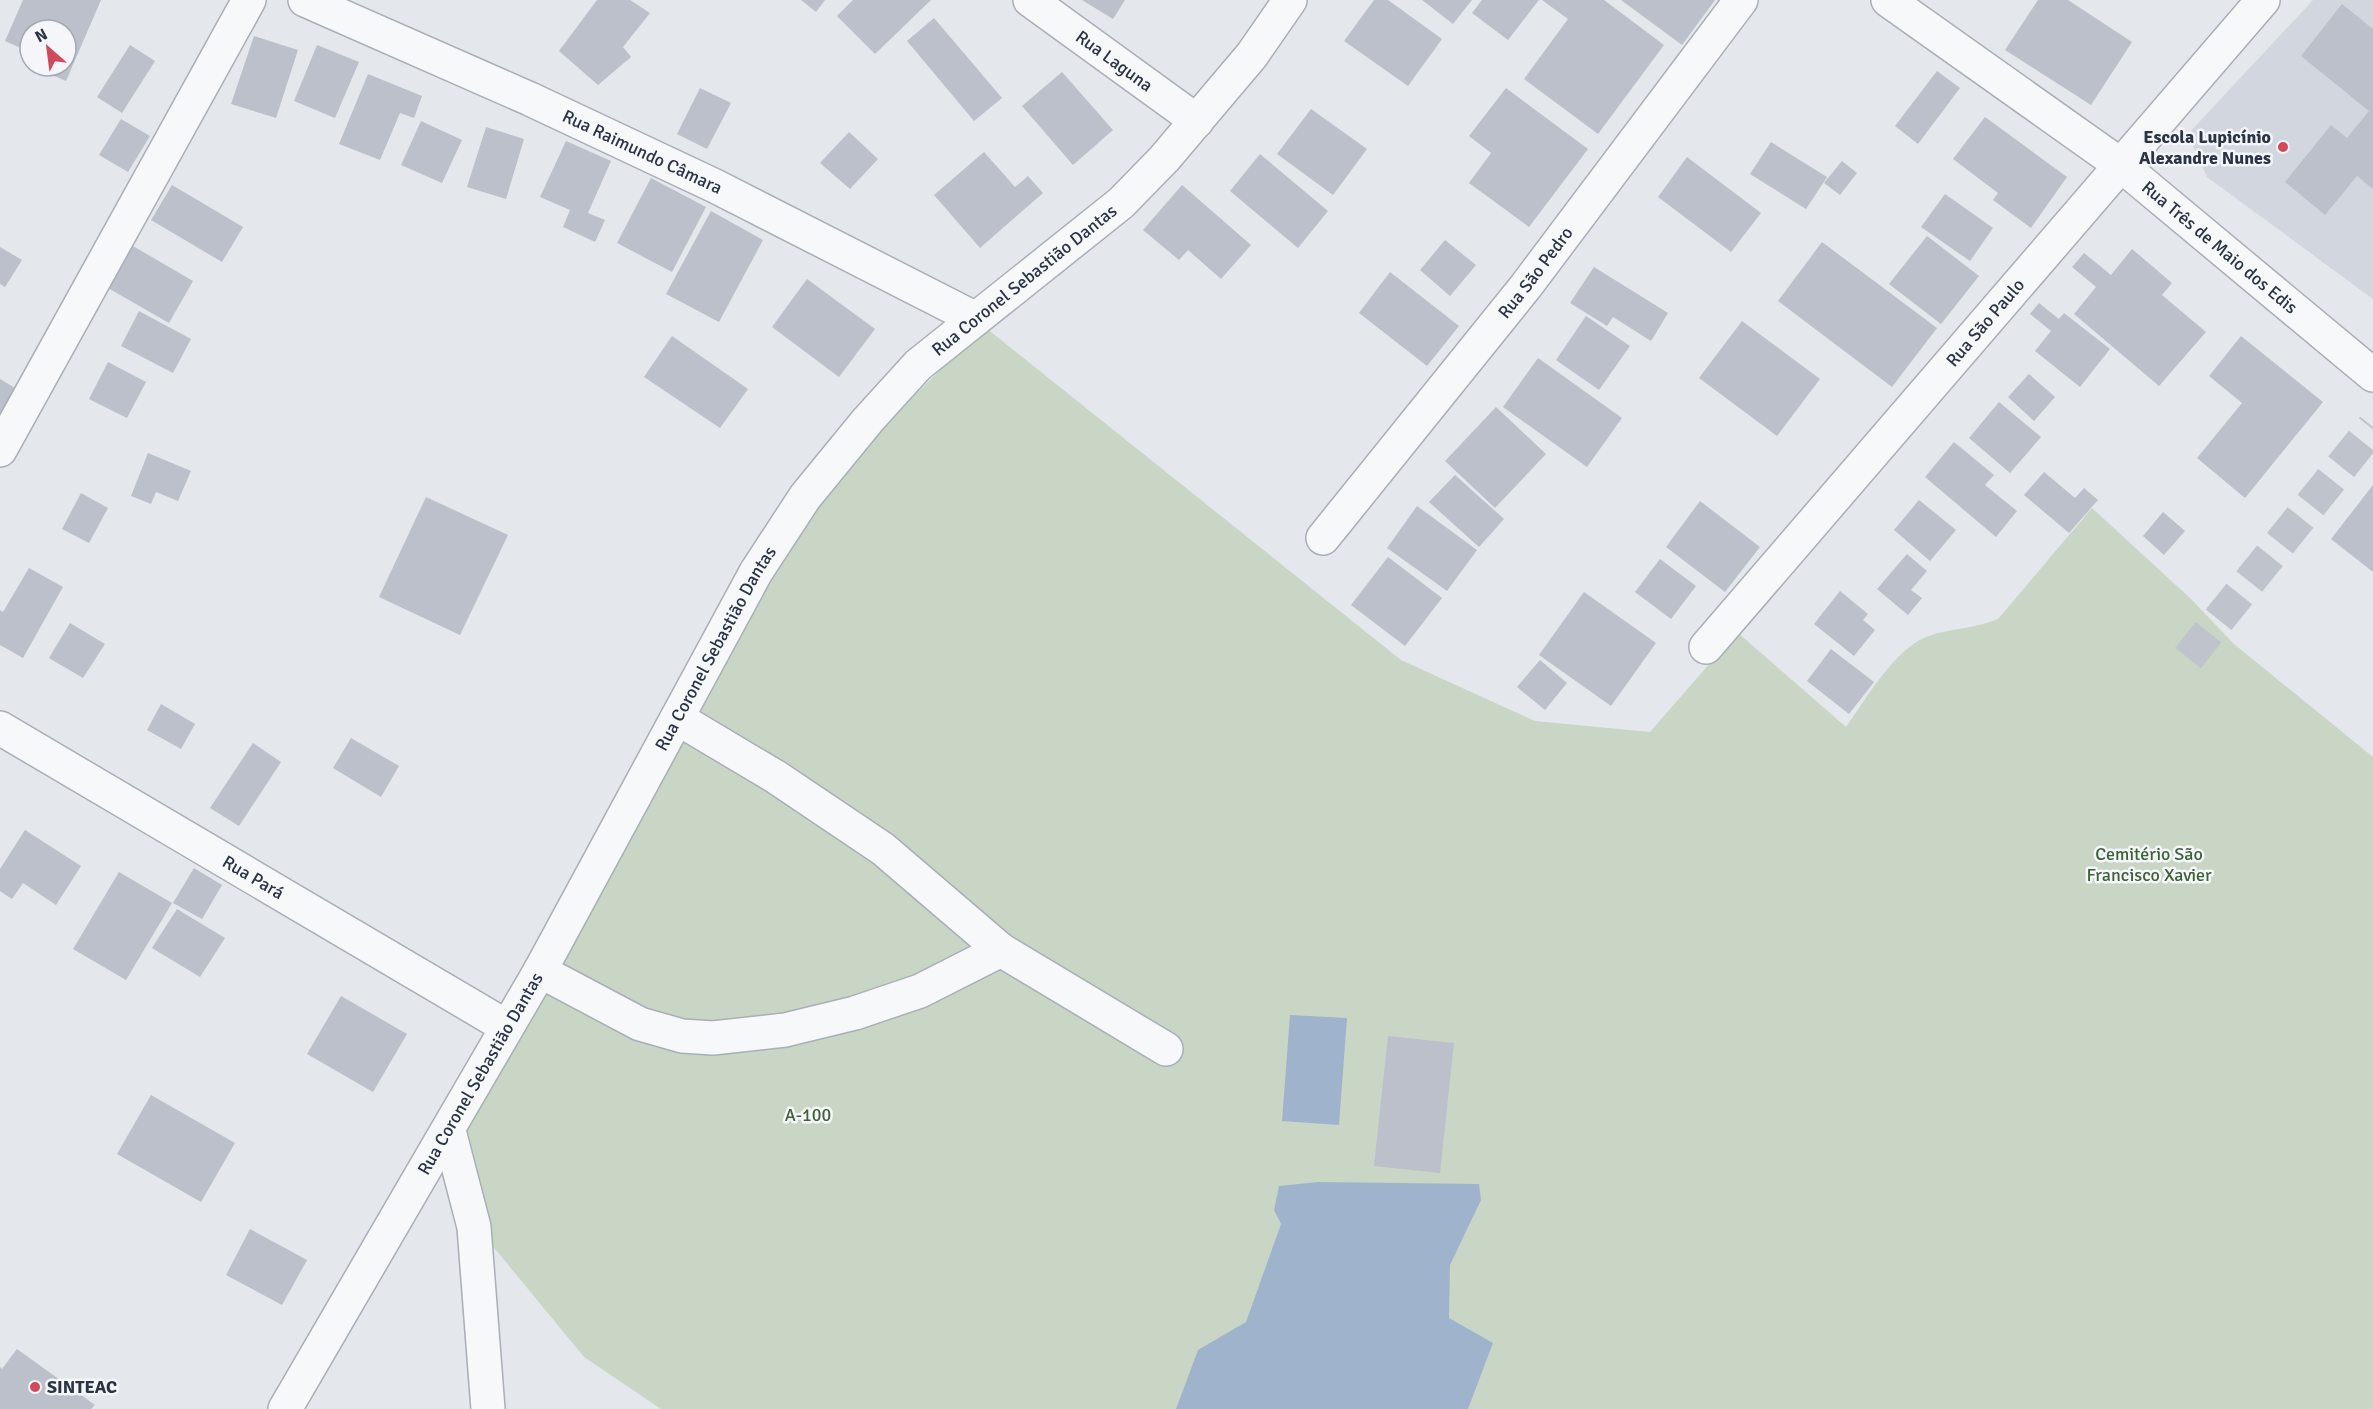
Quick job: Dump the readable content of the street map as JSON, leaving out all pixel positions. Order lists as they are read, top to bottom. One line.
{"streets":{"street":["Rua Laguna","Rua Raimundo Câmara","Rua Três de Maio dos Edis","Rua São Pedro","Rua Coronel Sebastião Dantas","Rua São Paulo","Rua Pará"]},"crossings":[["Rua Laguna","Rua Coronel Sebastião Dantas"],["Rua Raimundo Câmara","Rua Coronel Sebastião Dantas"],["Rua Três de Maio dos Edis","Rua São Paulo"],["Rua Coronel Sebastião Dantas","Rua Pará"]],"parks":["Cemitério São Francisco Xavier","A-100"],"places":["Escola Lupicínio Alexandre Nunes","SINTEAC"],"north":"top left"}
